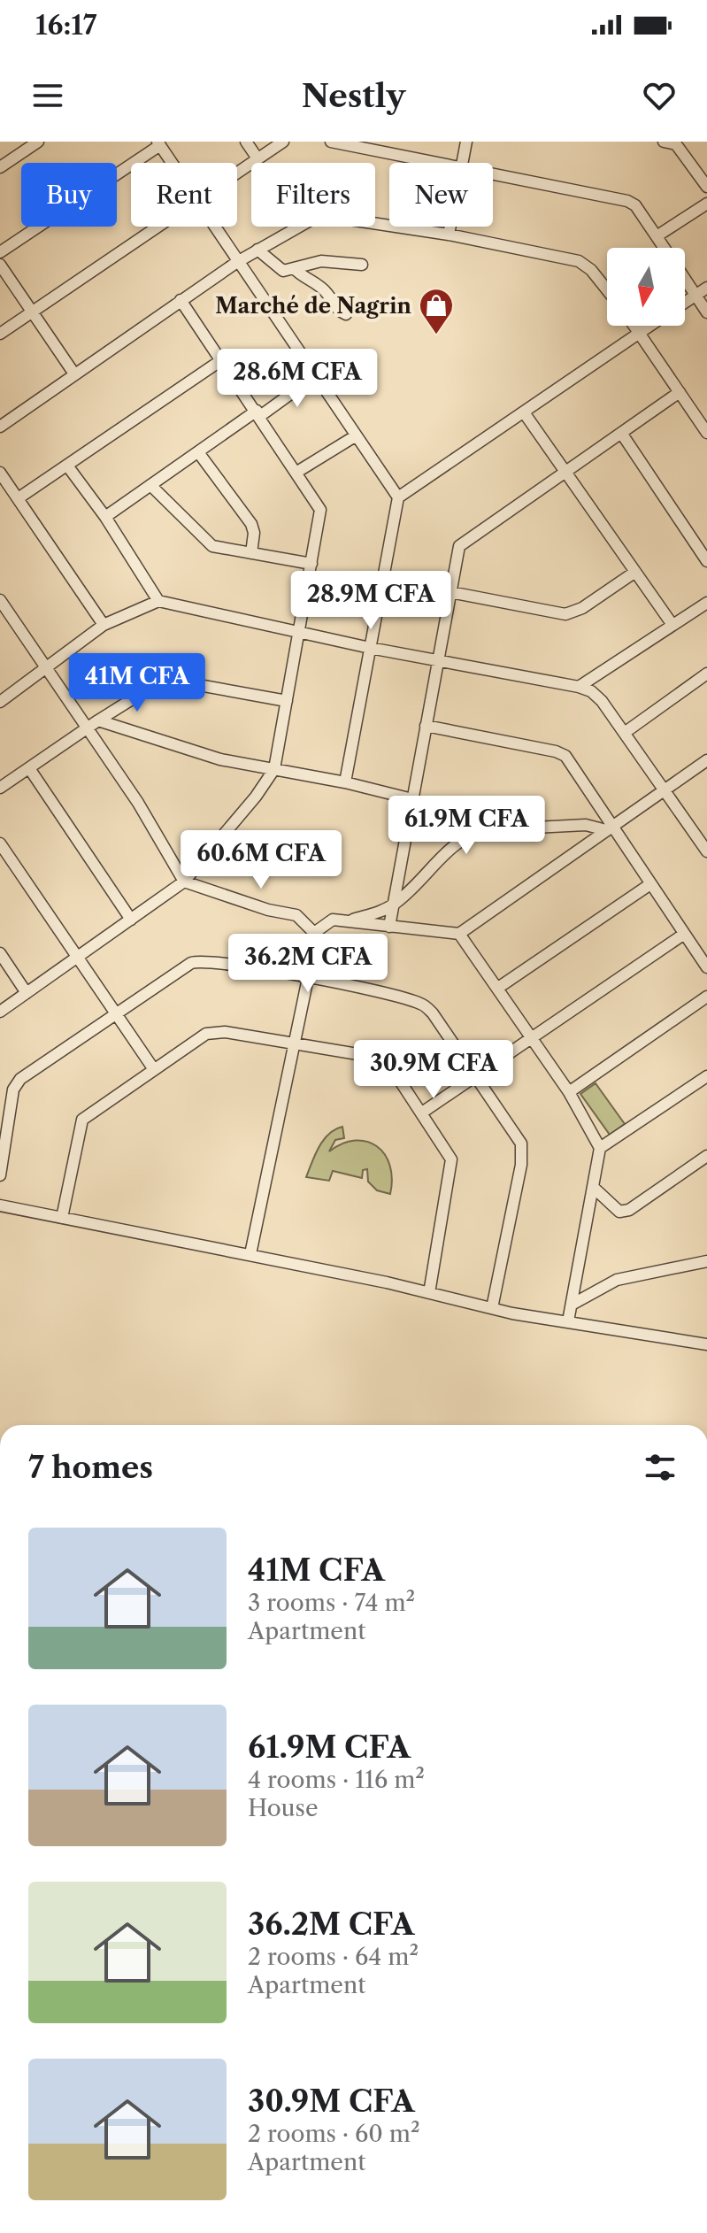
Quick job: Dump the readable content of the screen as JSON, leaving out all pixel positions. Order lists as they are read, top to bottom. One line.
{"places":{"shop":["Marché de Nagrin"]},"north":"bottom","page":{"status":"16:17","header":"Nestly","chip":["Buy","Rent","Filters","New"],"price":["28.6M CFA","28.9M CFA","41M CFA","61.9M CFA","60.6M CFA","36.2M CFA","30.9M CFA"],"heading":"7 homes","list":[{"name":"41M CFA","note":"3 rooms · 74 m² · Apartment"},{"name":"61.9M CFA","note":"4 rooms · 116 m² · House"},{"name":"36.2M CFA","note":"2 rooms · 64 m² · Apartment"},{"name":"30.9M CFA","note":"2 rooms · 60 m² · Apartment"}]}}
